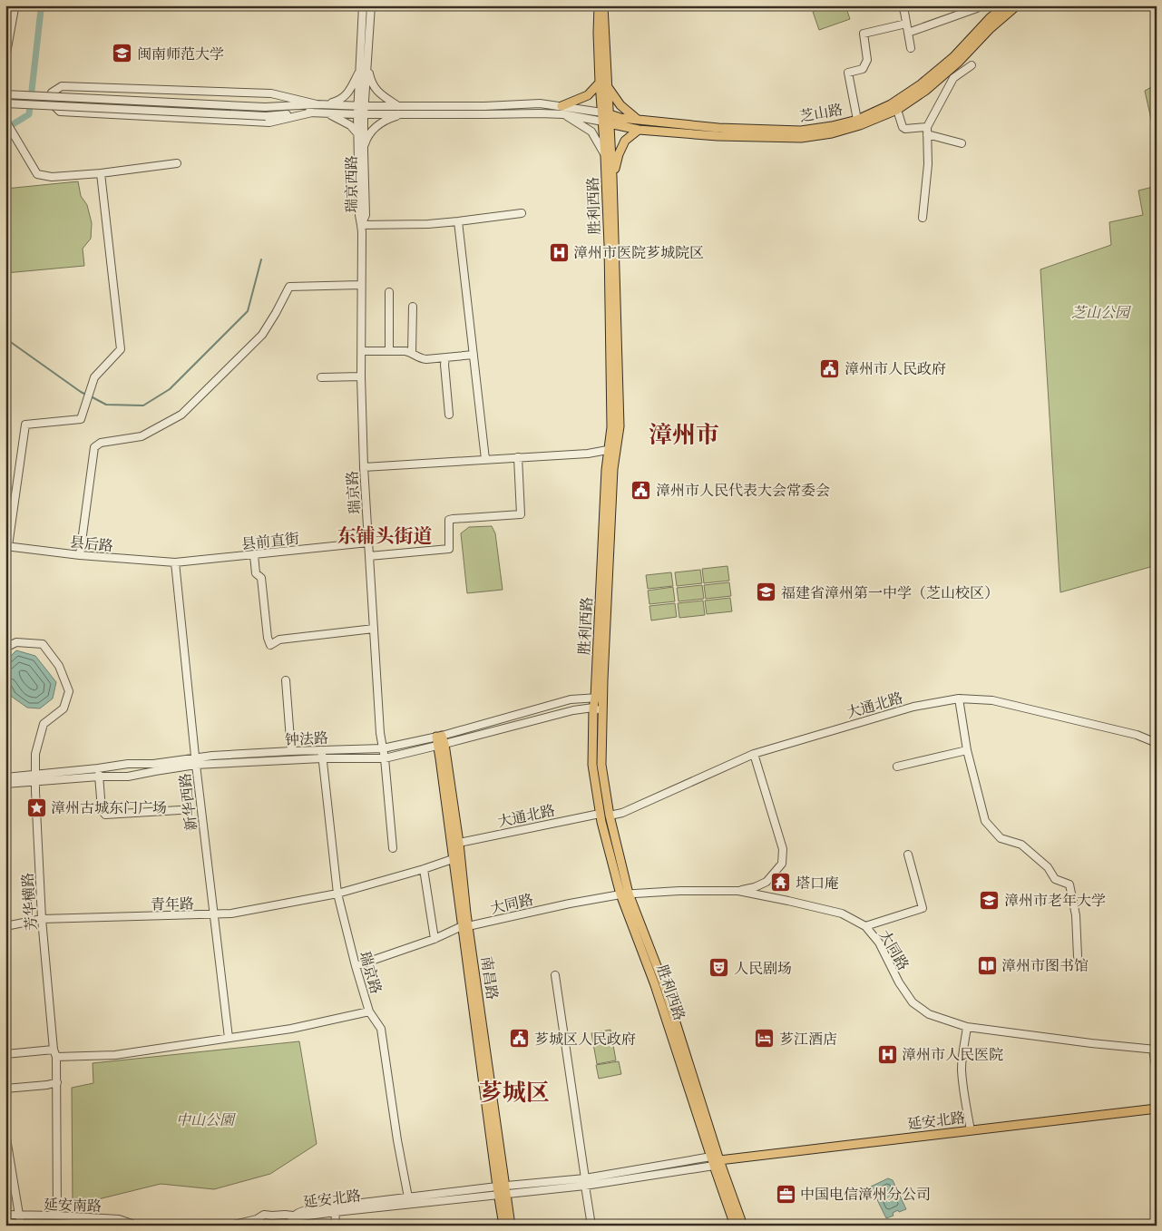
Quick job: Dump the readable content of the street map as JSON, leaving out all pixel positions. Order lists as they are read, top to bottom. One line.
{"streets":{"main road":["芝山路","胜利西路","南昌路","延安北路"],"street":["瑞京西路","瑞京路","县前直街","县后路","大通北路","钟法路","新华西路","芳华横路","青年路","大同路","延安南路"]},"crossings":[["芝山路","胜利西路"],["瑞京西路","瑞京路"],["胜利西路","大通北路"],["胜利西路","钟法路"],["胜利西路","大同路"],["胜利西路","延安北路"],["瑞京路","县前直街"],["瑞京路","钟法路"],["瑞京路","青年路"],["瑞京路","大同路"],["瑞京路","延安北路"],["县前直街","县后路"],["县前直街","新华西路"],["县后路","新华西路"],["大通北路","南昌路"],["钟法路","新华西路"],["钟法路","芳华横路"],["钟法路","南昌路"],["新华西路","青年路"],["芳华横路","青年路"],["芳华横路","延安南路"],["青年路","南昌路"],["大同路","南昌路"],["南昌路","延安北路"]],"districts":["漳州市","东铺头街道","芗城区"],"parks":["芝山公园","中山公園"],"places":{"school or university":["闽南师范大学","福建省漳州第一中学（芝山校区）","漳州市老年大学"],"hospital":["漳州市医院芗城院区","漳州市人民医院"],"public building":["漳州市人民政府","漳州市人民代表大会常委会","芗城区人民政府"],"place":["漳州古城东门广场"],"temple":["塔口庵"],"library":["漳州市图书馆"],"theatre":["人民剧场"],"hotel":["芗江酒店"],"office":["中国电信漳州分公司"]}}
